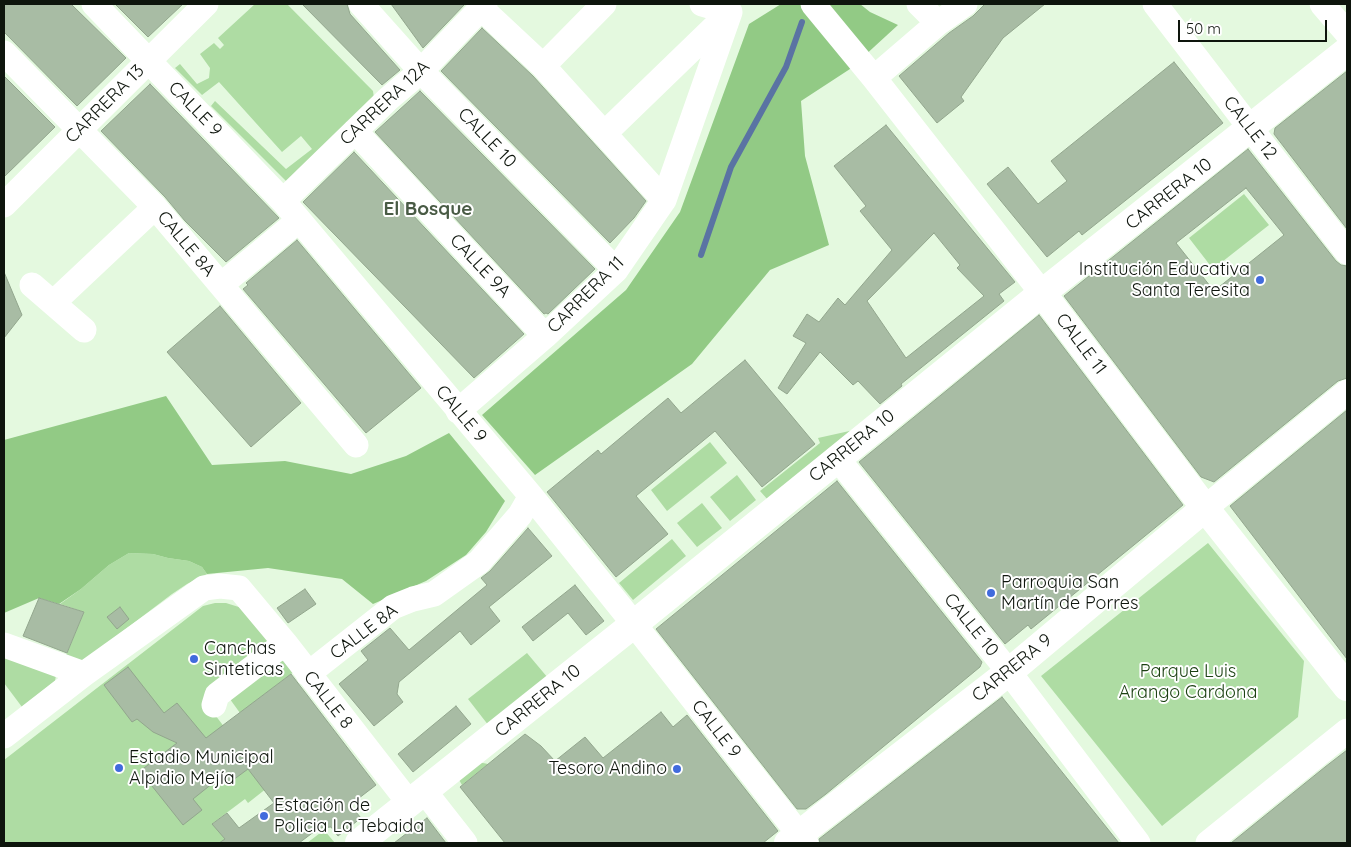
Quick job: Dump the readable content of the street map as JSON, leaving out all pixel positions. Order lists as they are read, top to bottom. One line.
{"streets":{"main road":["CARRERA 10","CALLE 11","CARRERA 9"],"street":["CARRERA 12A","CARRERA 13","CALLE 9","CALLE 12","CALLE 10","CALLE 8A","CALLE 9A","CARRERA 11","CALLE 8"]},"crossings":[["CARRERA 12A","CALLE 9"],["CARRERA 12A","CALLE 10"],["CARRERA 12A","CALLE 9A"],["CARRERA 13","CALLE 9"],["CARRERA 13","CALLE 8A"],["CALLE 9","CARRERA 10"],["CALLE 9","CALLE 8A"],["CALLE 9","CARRERA 11"],["CALLE 9","CARRERA 9"],["CALLE 12","CARRERA 10"],["CALLE 10","CARRERA 10"],["CALLE 10","CARRERA 11"],["CALLE 10","CARRERA 9"],["CARRERA 10","CALLE 11"],["CARRERA 10","CALLE 8"],["CALLE 8A","CALLE 8"],["CALLE 9A","CARRERA 11"],["CALLE 11","CARRERA 9"]],"districts":["El Bosque"],"parks":["Parque Luis Arango Cardona"],"places":["Institución Educativa Santa Teresita","Parroquia San Martín de Porres","Canchas Sinteticas","Estadio Municipal Alpidio Mejía","Tesoro Andino","Estación de Policia La Tebaida"],"scale_bar":"50 m"}
